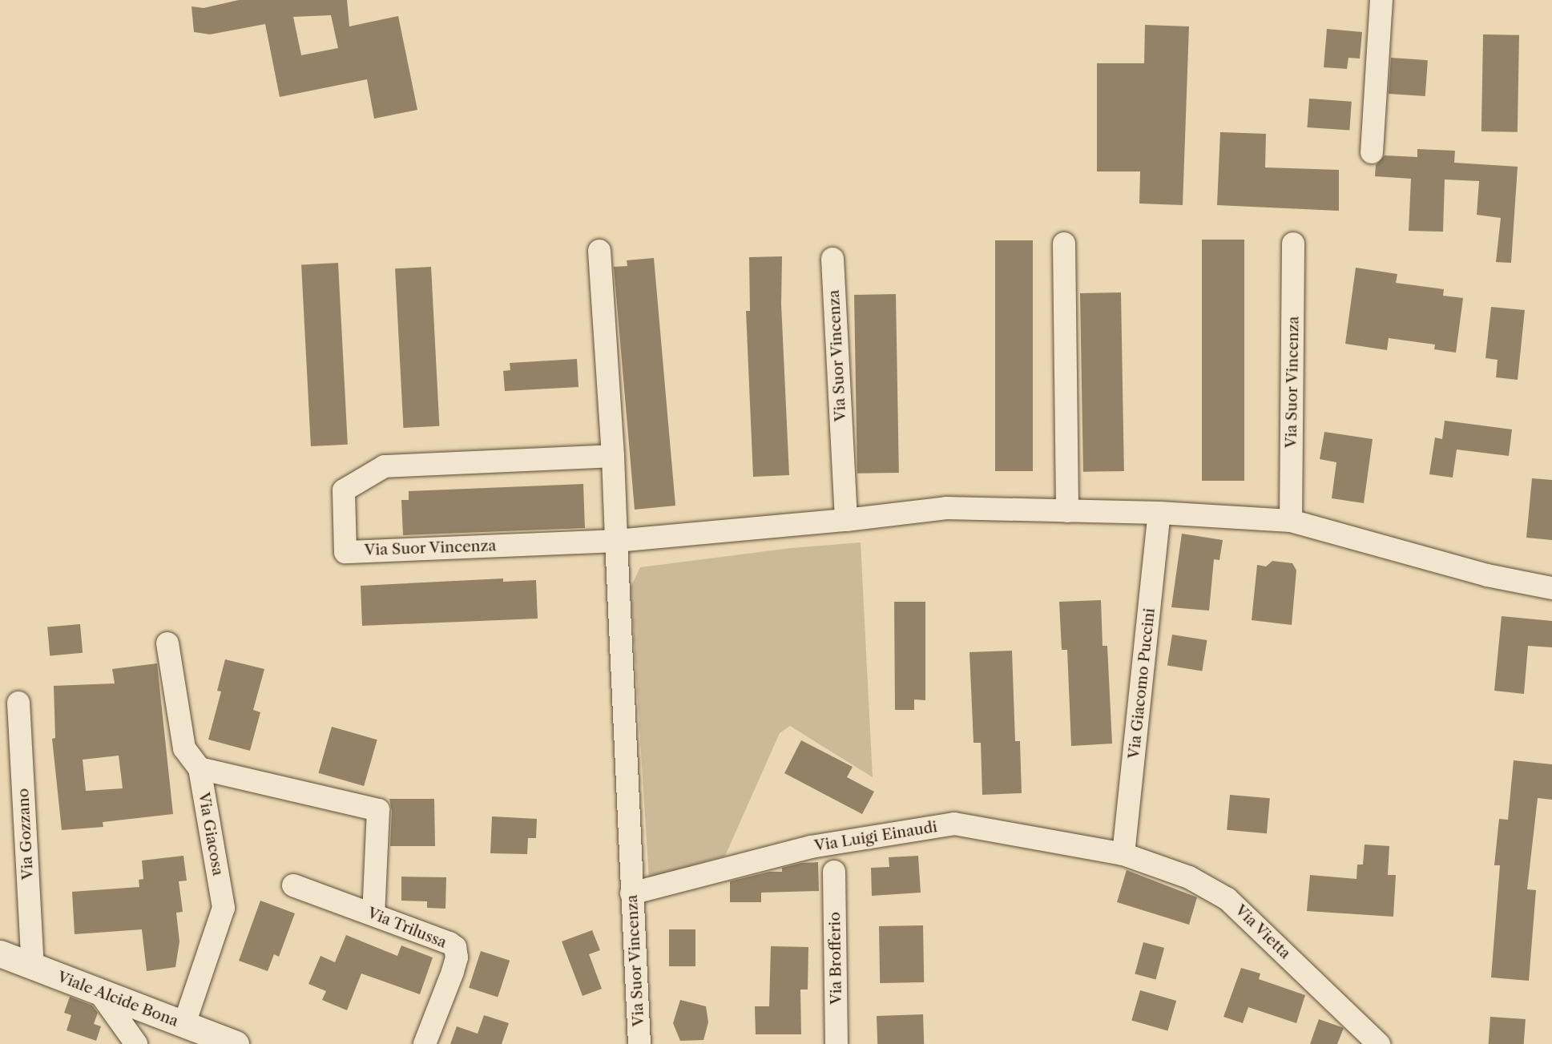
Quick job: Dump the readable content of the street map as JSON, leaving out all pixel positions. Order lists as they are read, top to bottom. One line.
{"streets":{"street":["Via Suor Vincenza","Via Giacomo Puccini","Via Gozzano","Via Giacosa","Via Luigi Einaudi","Via Trilussa","Via Vietta","Via Brofferio","Viale Alcide Bona"]},"crossings":[["Via Suor Vincenza","Via Giacomo Puccini"],["Via Suor Vincenza","Via Luigi Einaudi"],["Via Giacomo Puccini","Via Luigi Einaudi"],["Via Giacomo Puccini","Via Vietta"],["Via Gozzano","Viale Alcide Bona"],["Via Giacosa","Viale Alcide Bona"],["Via Luigi Einaudi","Via Vietta"]]}
